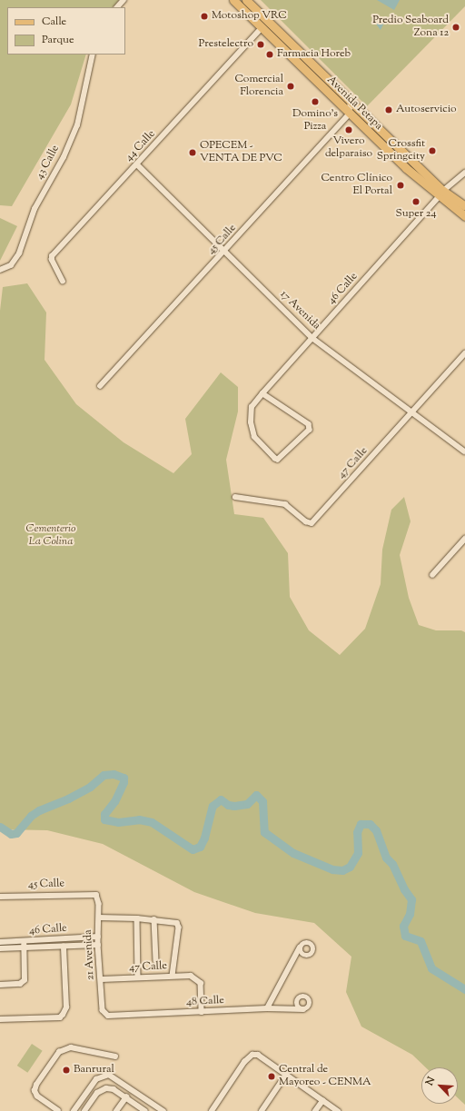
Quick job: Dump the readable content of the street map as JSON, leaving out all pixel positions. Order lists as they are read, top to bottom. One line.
{"streets":{"main road":["Avenida Petapa"],"street":["44 Calle","43 Calle","45 Calle","46 Calle","17 Avenida","47 Calle","21 Avenida","48 Calle"]},"crossings":[["Avenida Petapa","44 Calle"],["Avenida Petapa","45 Calle"],["Avenida Petapa","46 Calle"],["44 Calle","17 Avenida"],["45 Calle","17 Avenida"],["45 Calle","21 Avenida"],["46 Calle","17 Avenida"],["46 Calle","21 Avenida"],["17 Avenida","47 Calle"],["47 Calle","21 Avenida"],["47 Calle","48 Calle"],["21 Avenida","48 Calle"]],"parks":["Cementerio La Colina"],"places":["Motoshop VRC","Predio Seaboard Zona 12","Prestelectro","Farmacia Horeb","Comercial Florencia","Domino's Pizza","Autoservicio","Vivero delparaiso","Crossfit Springcity","OPECEM - VENTA DE PVC","Centro Clínico El Portal","Super 24","Banrural","Central de Mayoreo - CENMA"],"legend":["Calle","Parque"],"north":"top left"}
